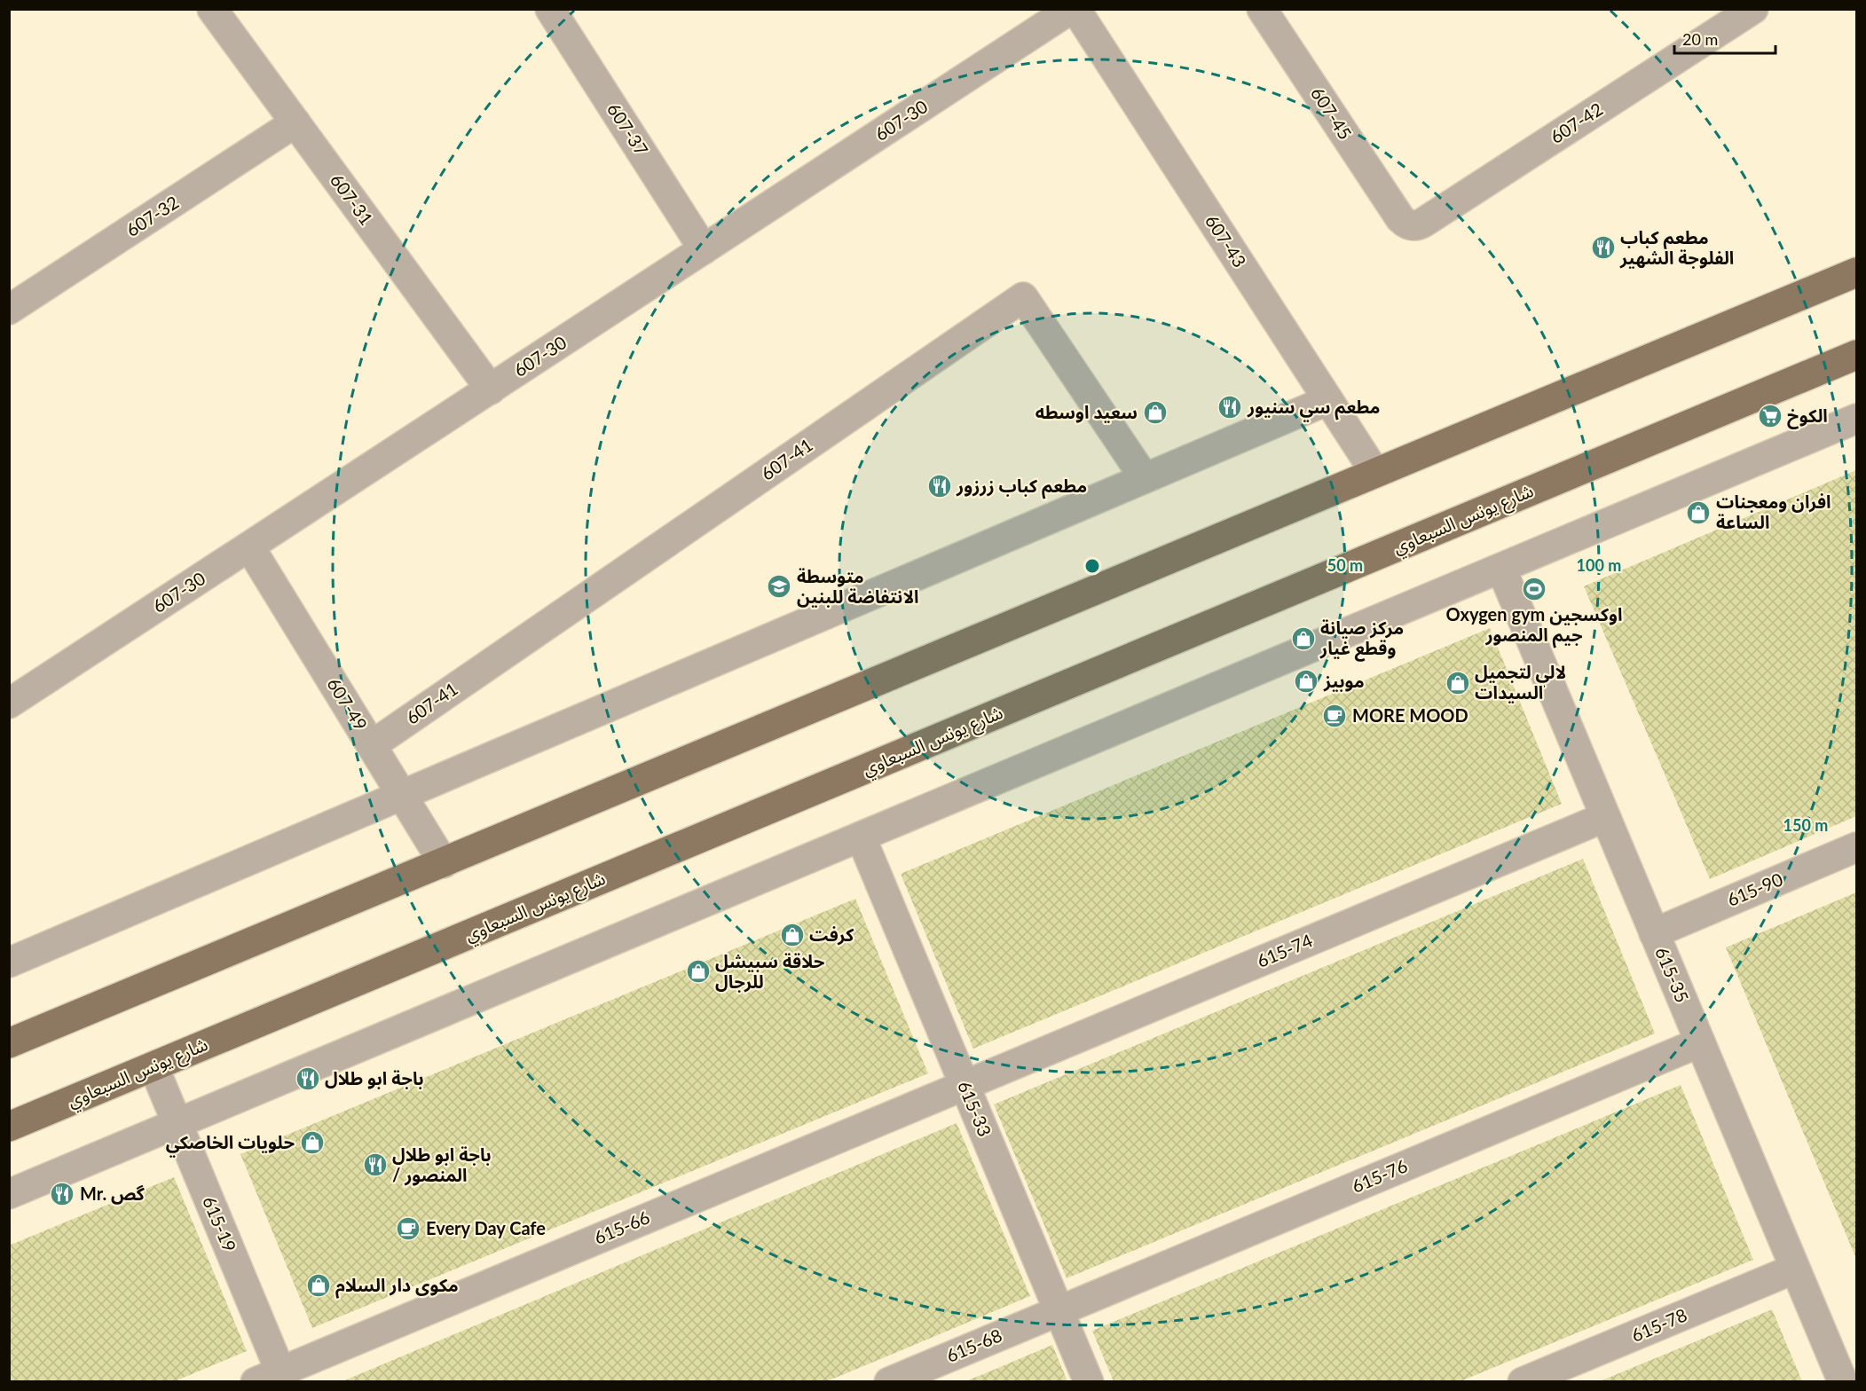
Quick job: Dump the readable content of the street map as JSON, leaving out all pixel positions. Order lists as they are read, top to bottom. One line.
{"streets":{"main road":["شارع يونس السبعاوي"],"street":["607-45","607-30","607-42","607-37","607-31","607-32","607-43","607-41","607-49","615-90","615-74","615-35","615-33","615-76","615-19","615-66","615-78","615-68"]},"crossings":[["607-45","607-42"],["607-30","607-37"],["607-30","607-31"],["607-30","607-49"],["607-31","607-32"],["607-41","607-49"],["شارع يونس السبعاوي","615-19"],["615-90","615-35"],["615-74","615-35"],["615-74","615-33"],["615-74","615-66"],["615-35","615-76"],["615-35","615-78"],["615-33","615-76"],["615-33","615-66"],["615-33","615-68"],["615-76","615-68"],["615-19","615-66"]],"places":{"restaurant":["مطعم كباب الفلوجة الشهير","مطعم سي سنيور","مطعم كباب زرزور","باجة ابو طلال","باجة ابو طلال / المنصور","Mr. گص"],"shop":["سعيد اوسطه","افران ومعجنات الساعة","مركز صيانة وقطع غيار","موبيز","لالي لتجميل السيدات","كرفت","حلاقة سبيشل للرجال","حلويات الخاصكي","مكوى دار السلام"],"supermarket":["الكوخ"],"school or university":["متوسطة الانتفاضة للبنين"],"sports":["Oxygen gym اوكسجين جيم المنصور"],"cafe":["MORE MOOD","Every Day Cafe"]},"scale_bar":"20 m","rings":["50 m","100 m","150 m"]}
